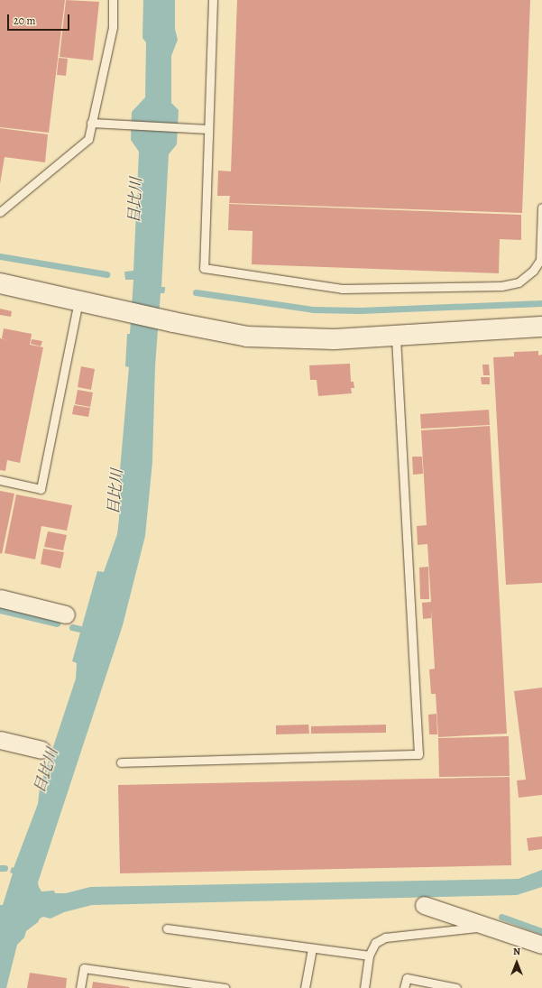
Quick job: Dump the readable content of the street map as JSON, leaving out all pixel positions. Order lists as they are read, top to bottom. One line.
{"water":["目比川"],"scale_bar":"20 m","north":"top"}
